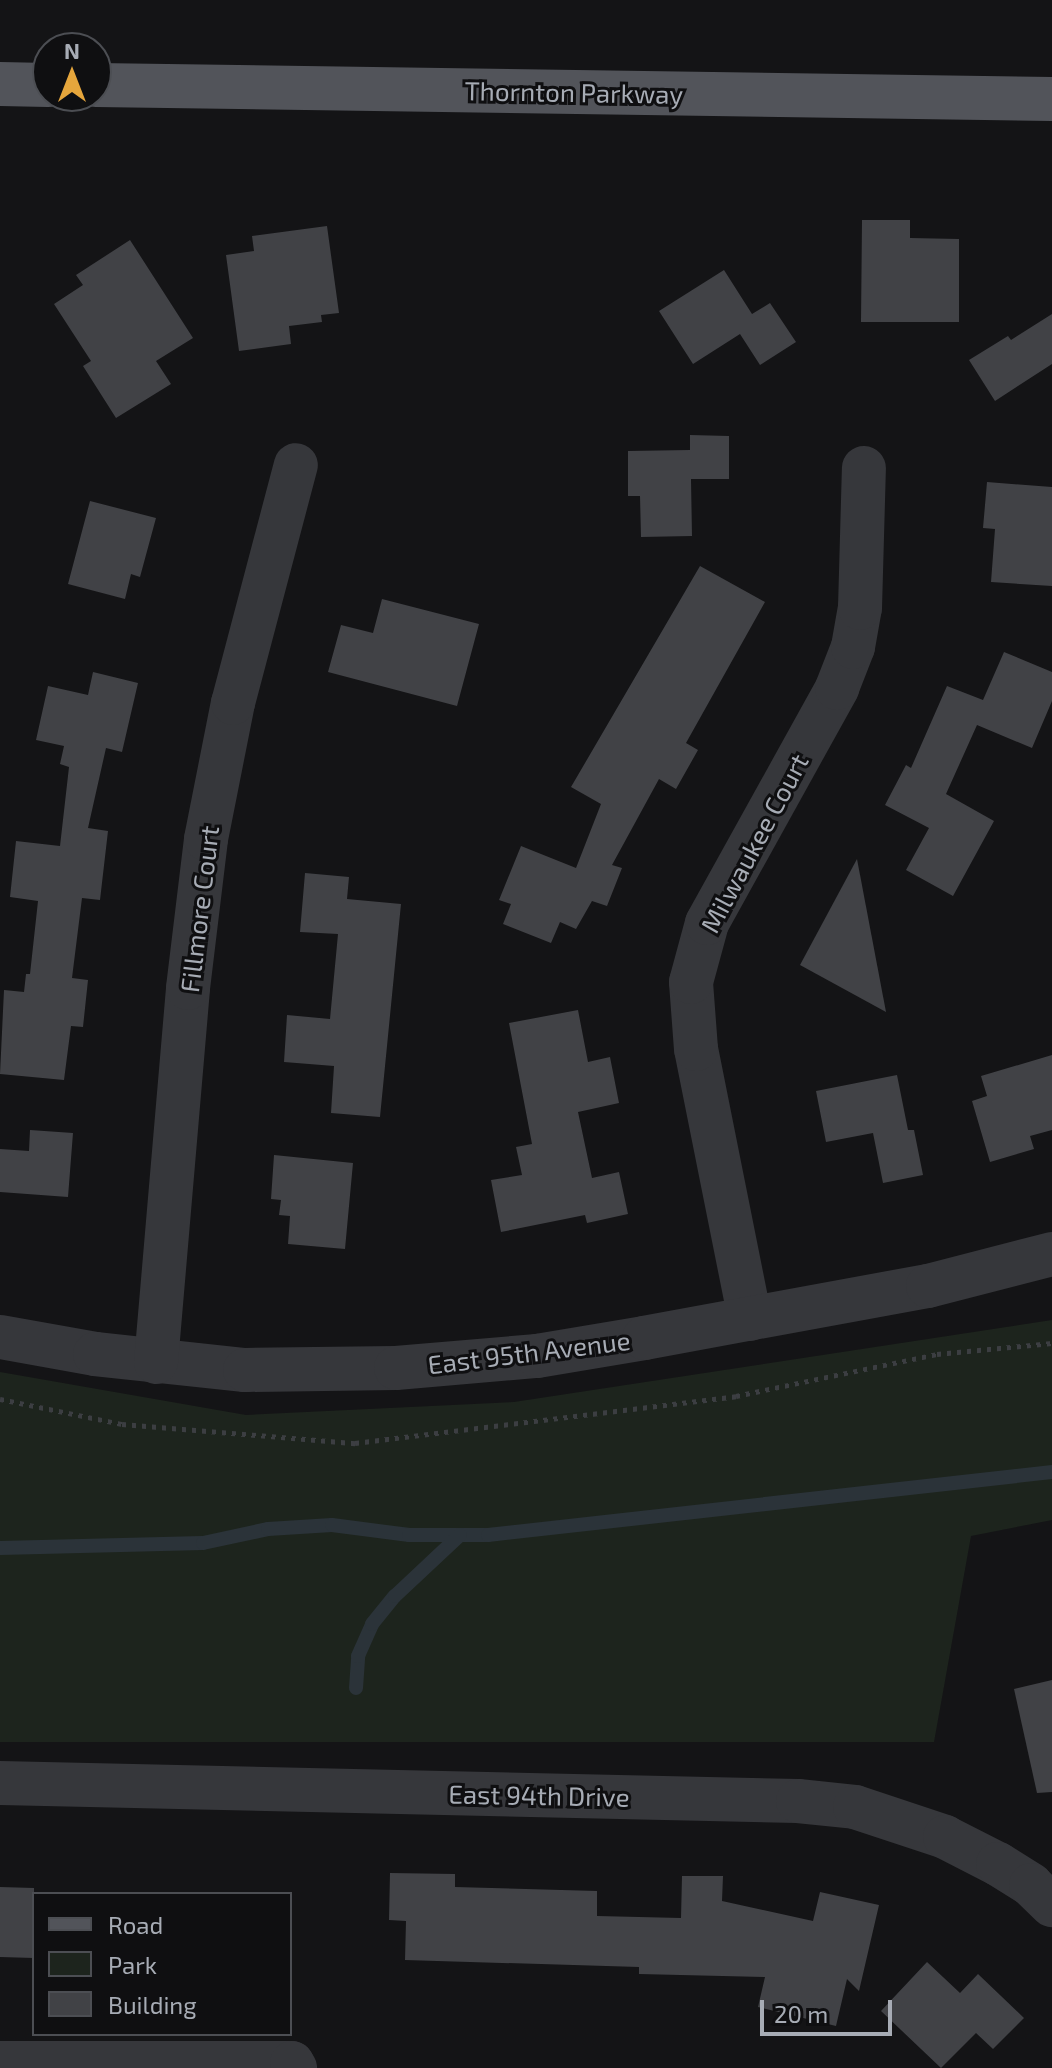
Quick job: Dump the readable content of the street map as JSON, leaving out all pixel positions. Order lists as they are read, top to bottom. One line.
{"streets":{"main road":["Thornton Parkway"],"street":["Milwaukee Court","Fillmore Court","East 95th Avenue","East 94th Drive"]},"crossings":[["Milwaukee Court","East 95th Avenue"],["Fillmore Court","East 95th Avenue"]],"legend":["Road","Park","Building"],"scale_bar":"20 m","north":"top"}
